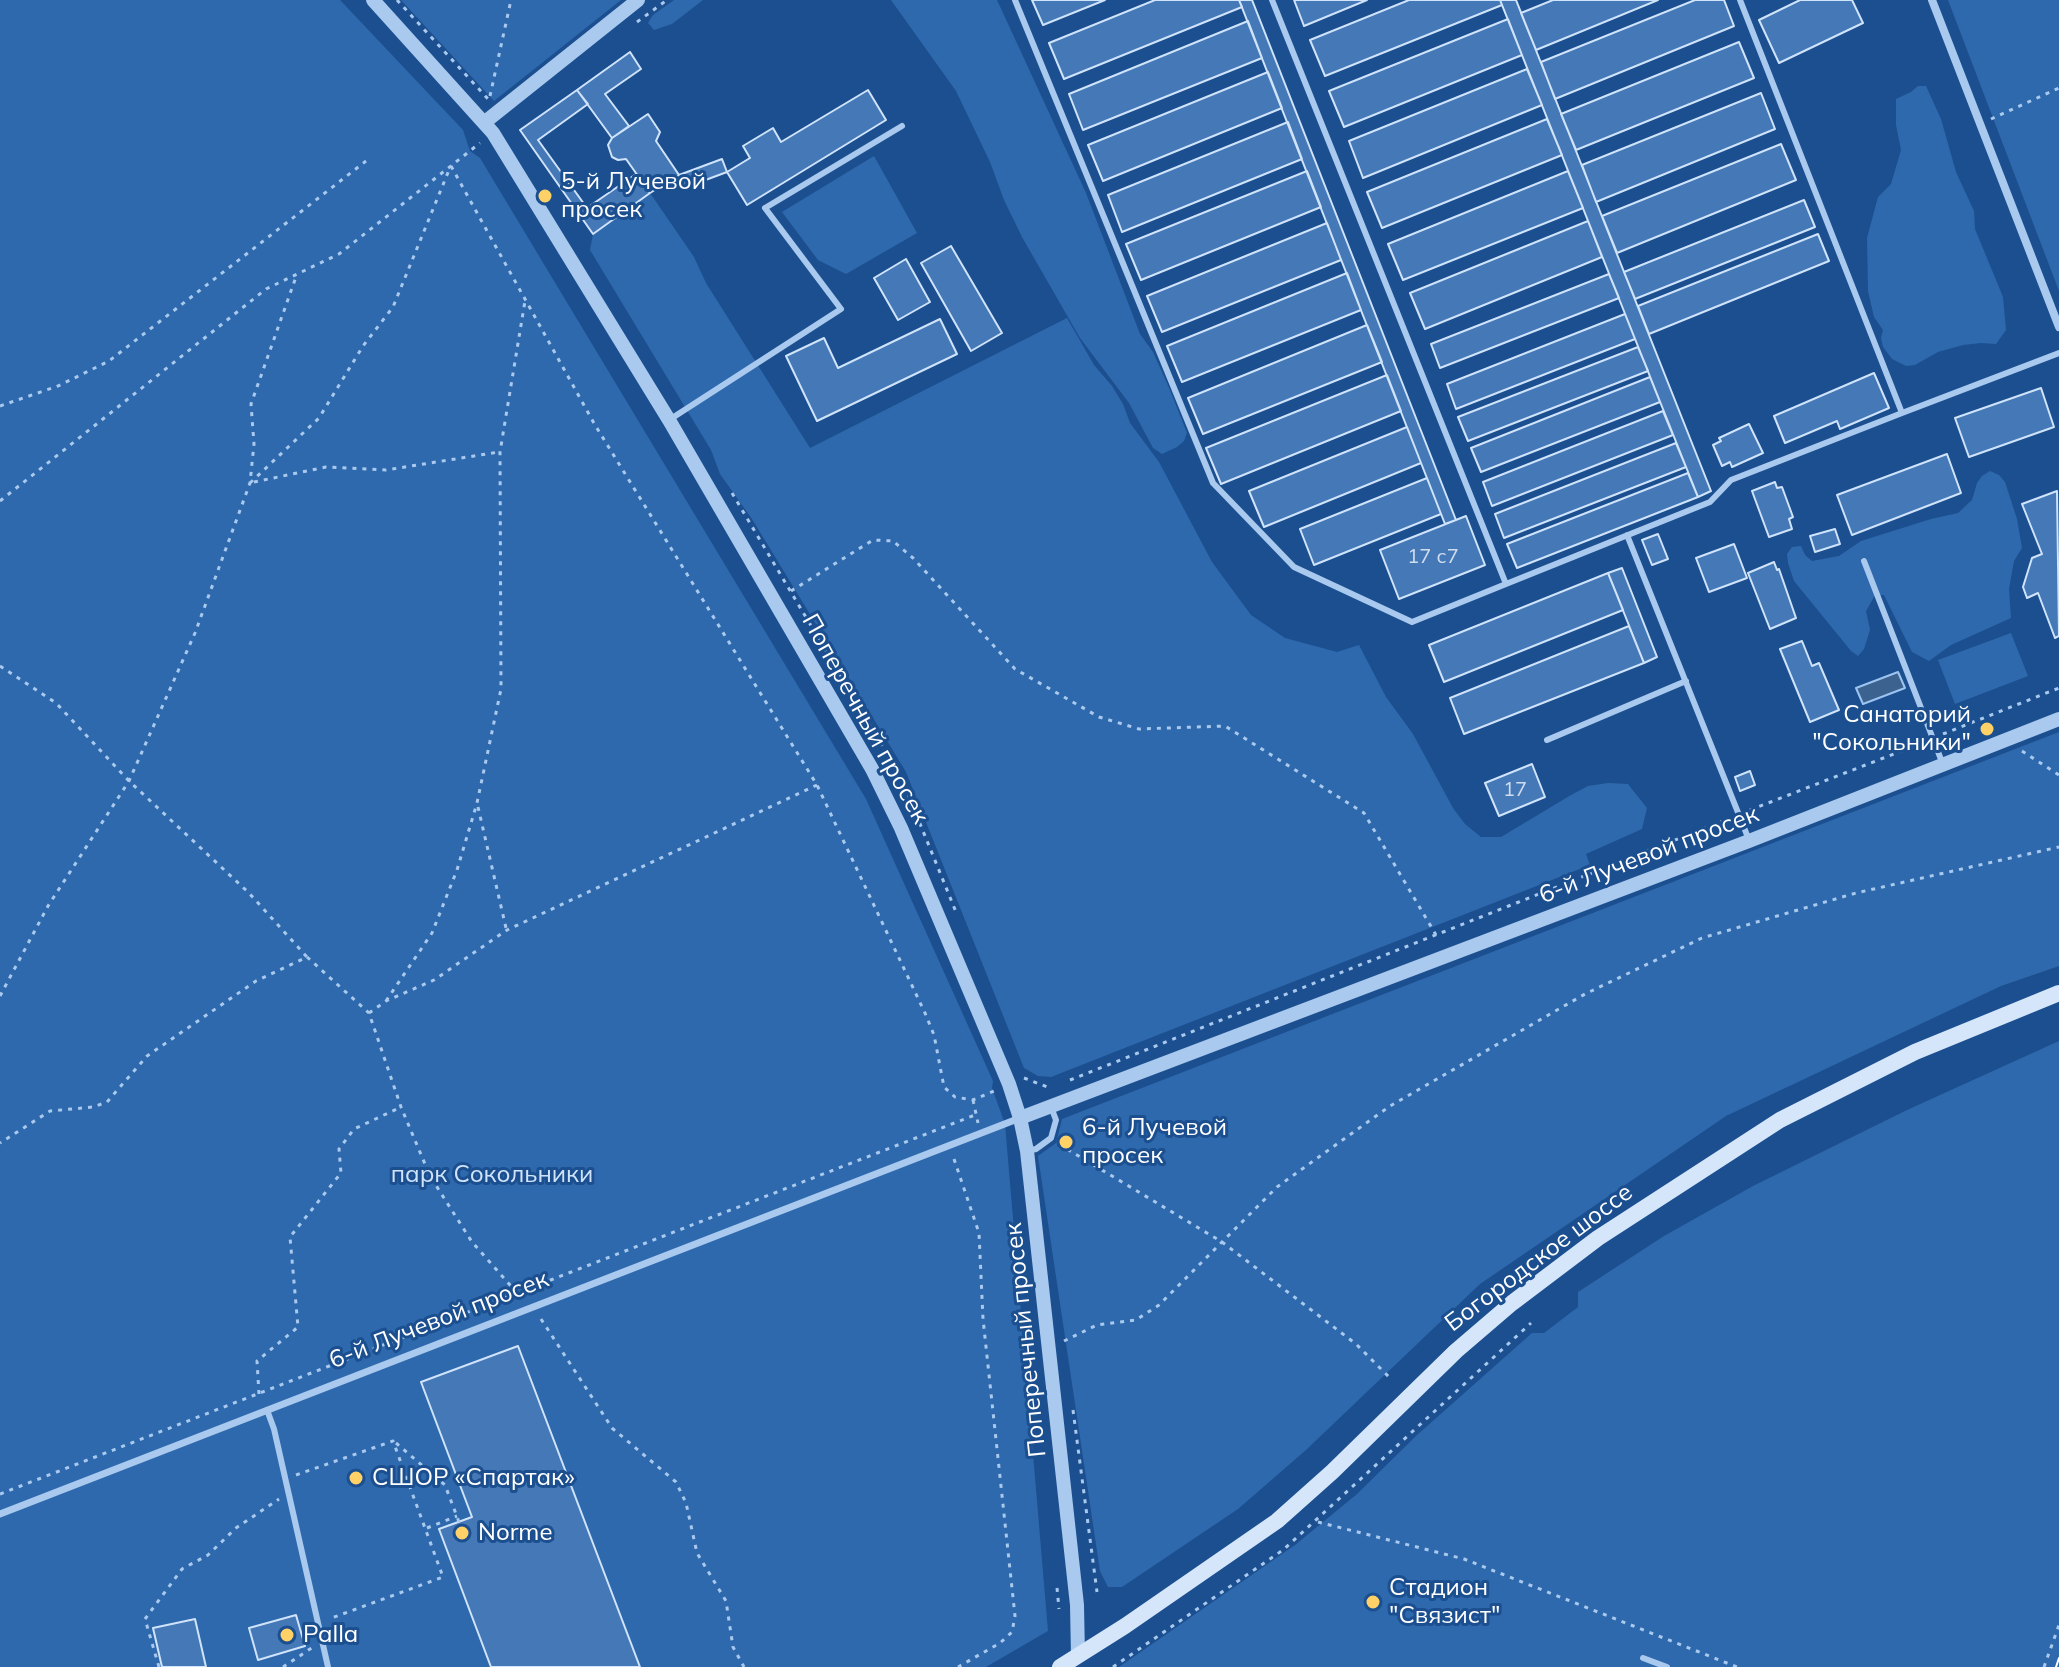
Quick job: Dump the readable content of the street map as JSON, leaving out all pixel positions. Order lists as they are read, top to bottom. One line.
{"streets":{"main road":["Богородское шоссе"],"street":["Поперечный просек","6-й Лучевой просек"]},"crossings":[["Поперечный просек","6-й Лучевой просек"],["Поперечный просек","Богородское шоссе"]],"parks":["парк Сокольники"],"places":["5-й Лучевой просек","Санаторий \"Сокольники\"","6-й Лучевой просек","СШОР «Спартак»","Norme","Стадион \"Связист\"","Palla"],"house_numbers":["17 с7","17"]}
